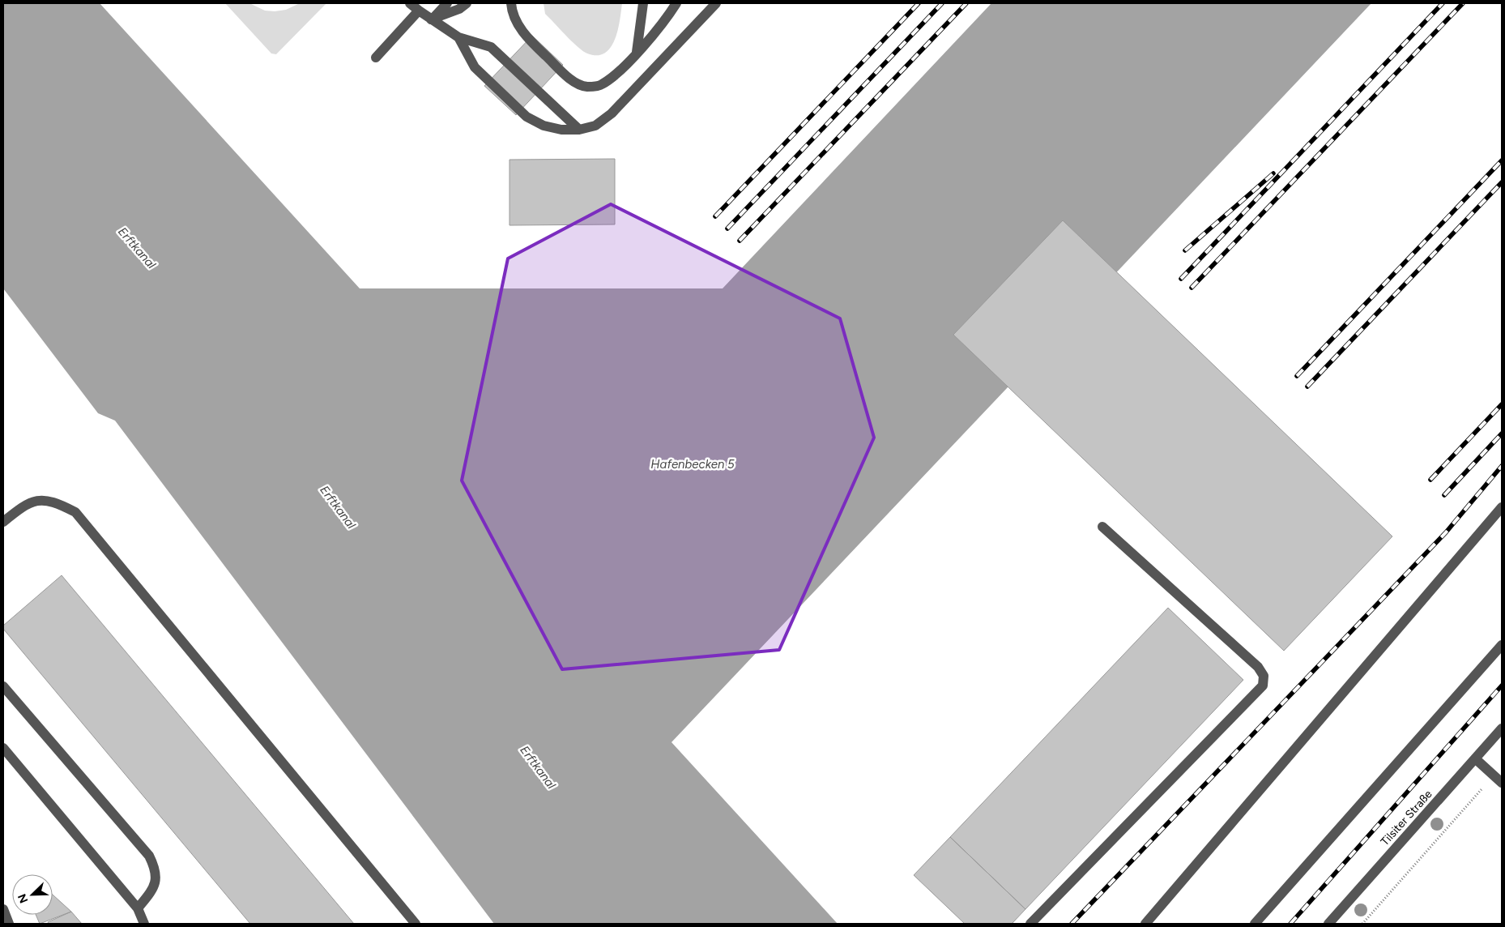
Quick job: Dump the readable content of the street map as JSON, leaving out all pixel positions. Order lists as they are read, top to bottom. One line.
{"streets":{"street":["Tilsiter Straße"]},"water":["Erftkanal","Hafenbecken 5"],"north":"bottom left"}
